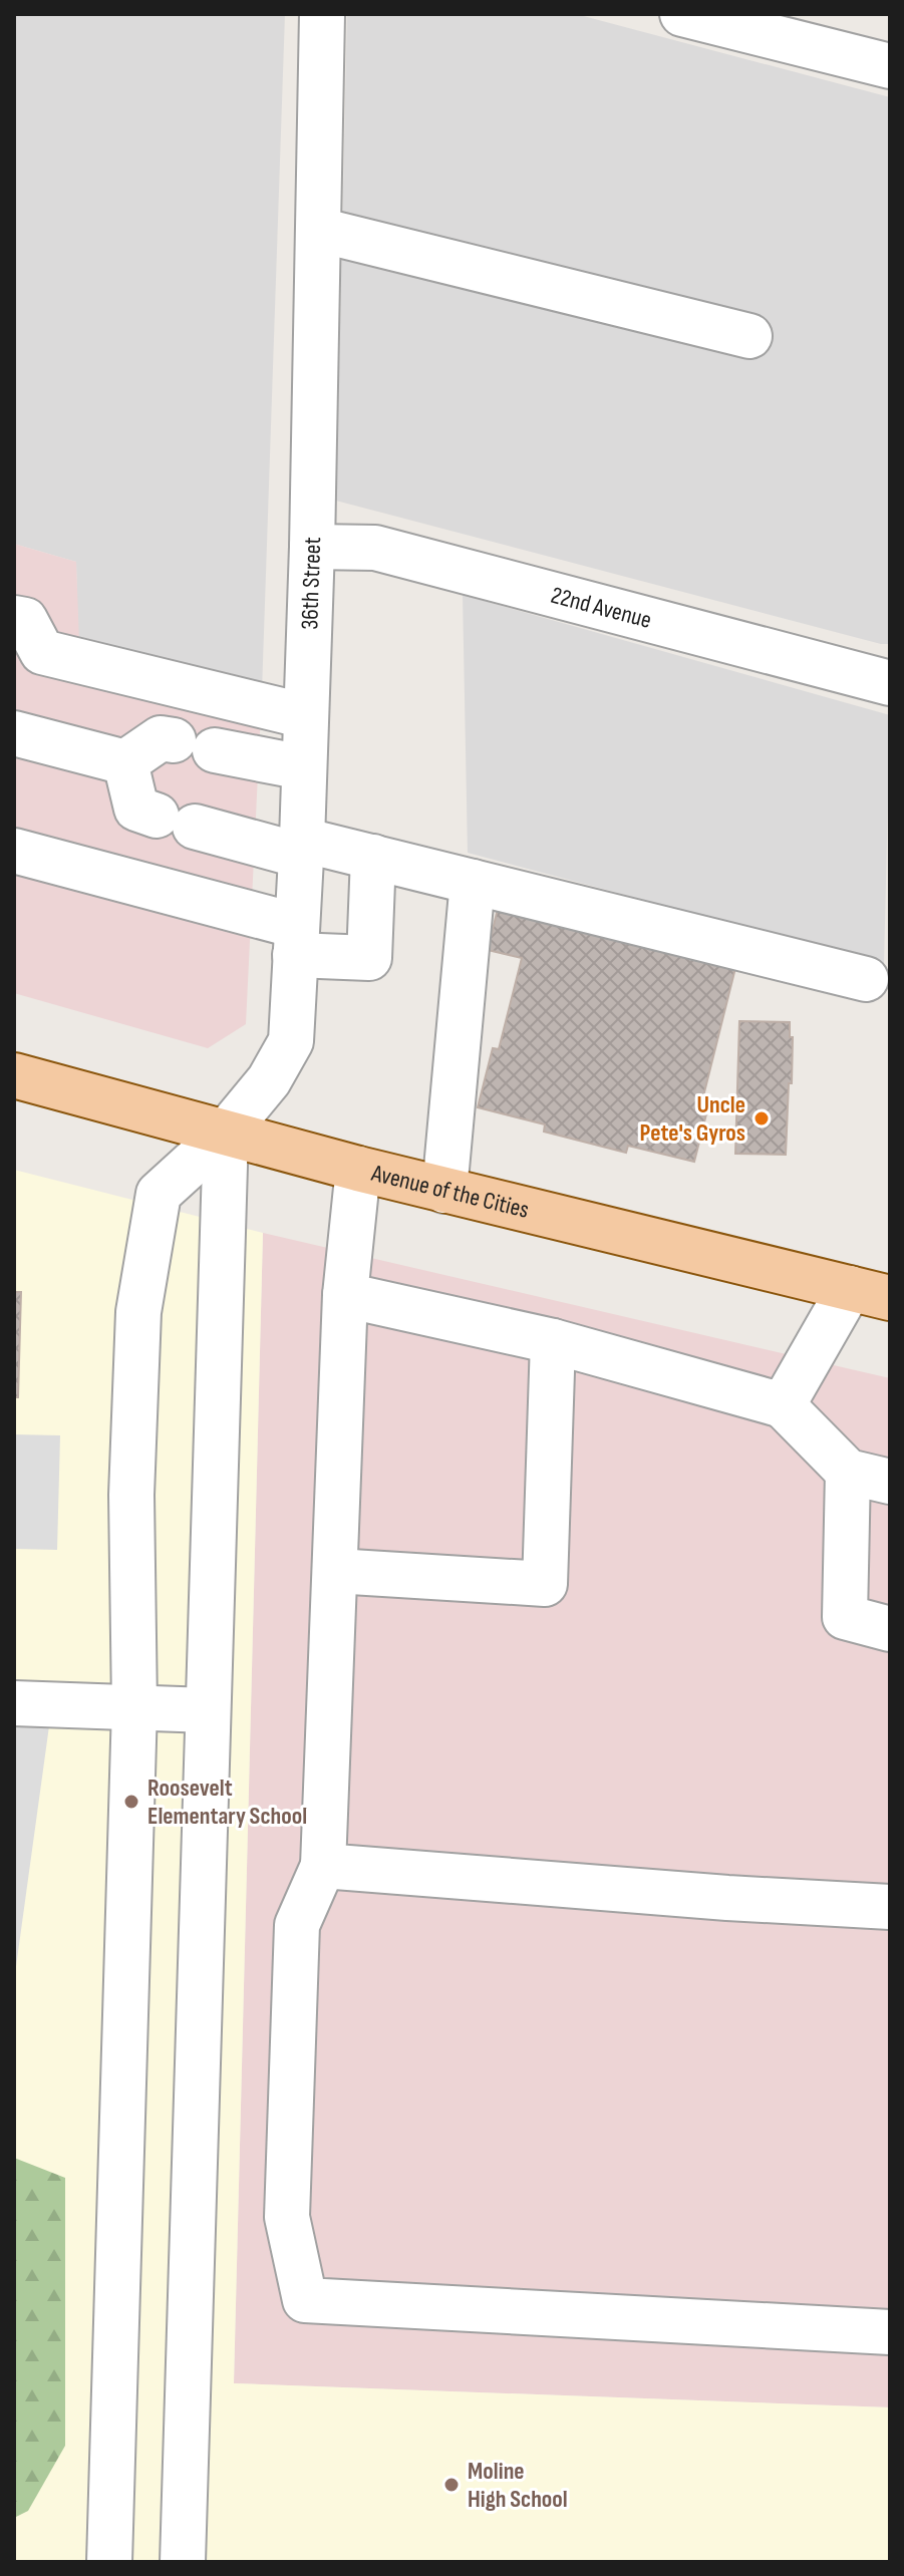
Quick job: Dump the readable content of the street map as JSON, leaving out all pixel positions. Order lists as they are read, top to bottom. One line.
{"streets":{"main road":["Avenue of the Cities"],"street":["36th Street","22nd Avenue"]},"crossings":[["36th Street","22nd Avenue"],["36th Street","Avenue of the Cities"]],"places":["Uncle Pete's Gyros","Roosevelt Elementary School","Moline High School"]}
